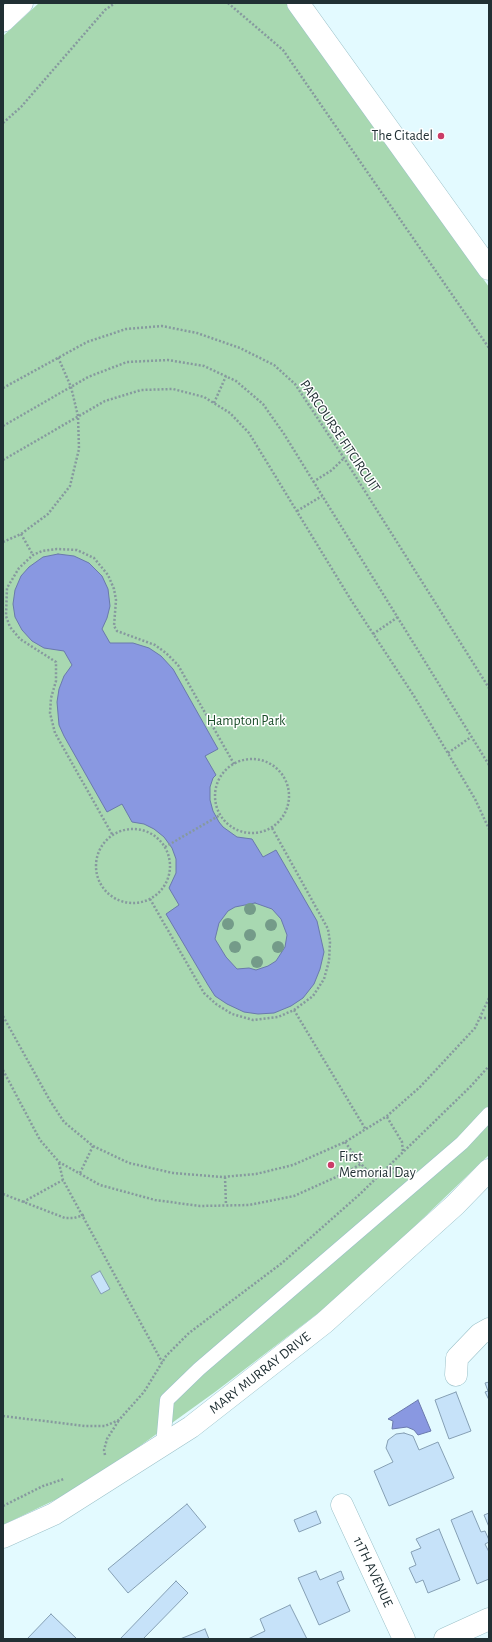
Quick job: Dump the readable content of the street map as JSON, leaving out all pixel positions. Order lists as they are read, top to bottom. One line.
{"streets":{"street":["MARY MURRAY DRIVE","11TH AVENUE"],"path":["PARCOURSE FITCIRCUIT"]},"parks":["Hampton Park"],"places":["The Citadel","First Memorial Day"]}
